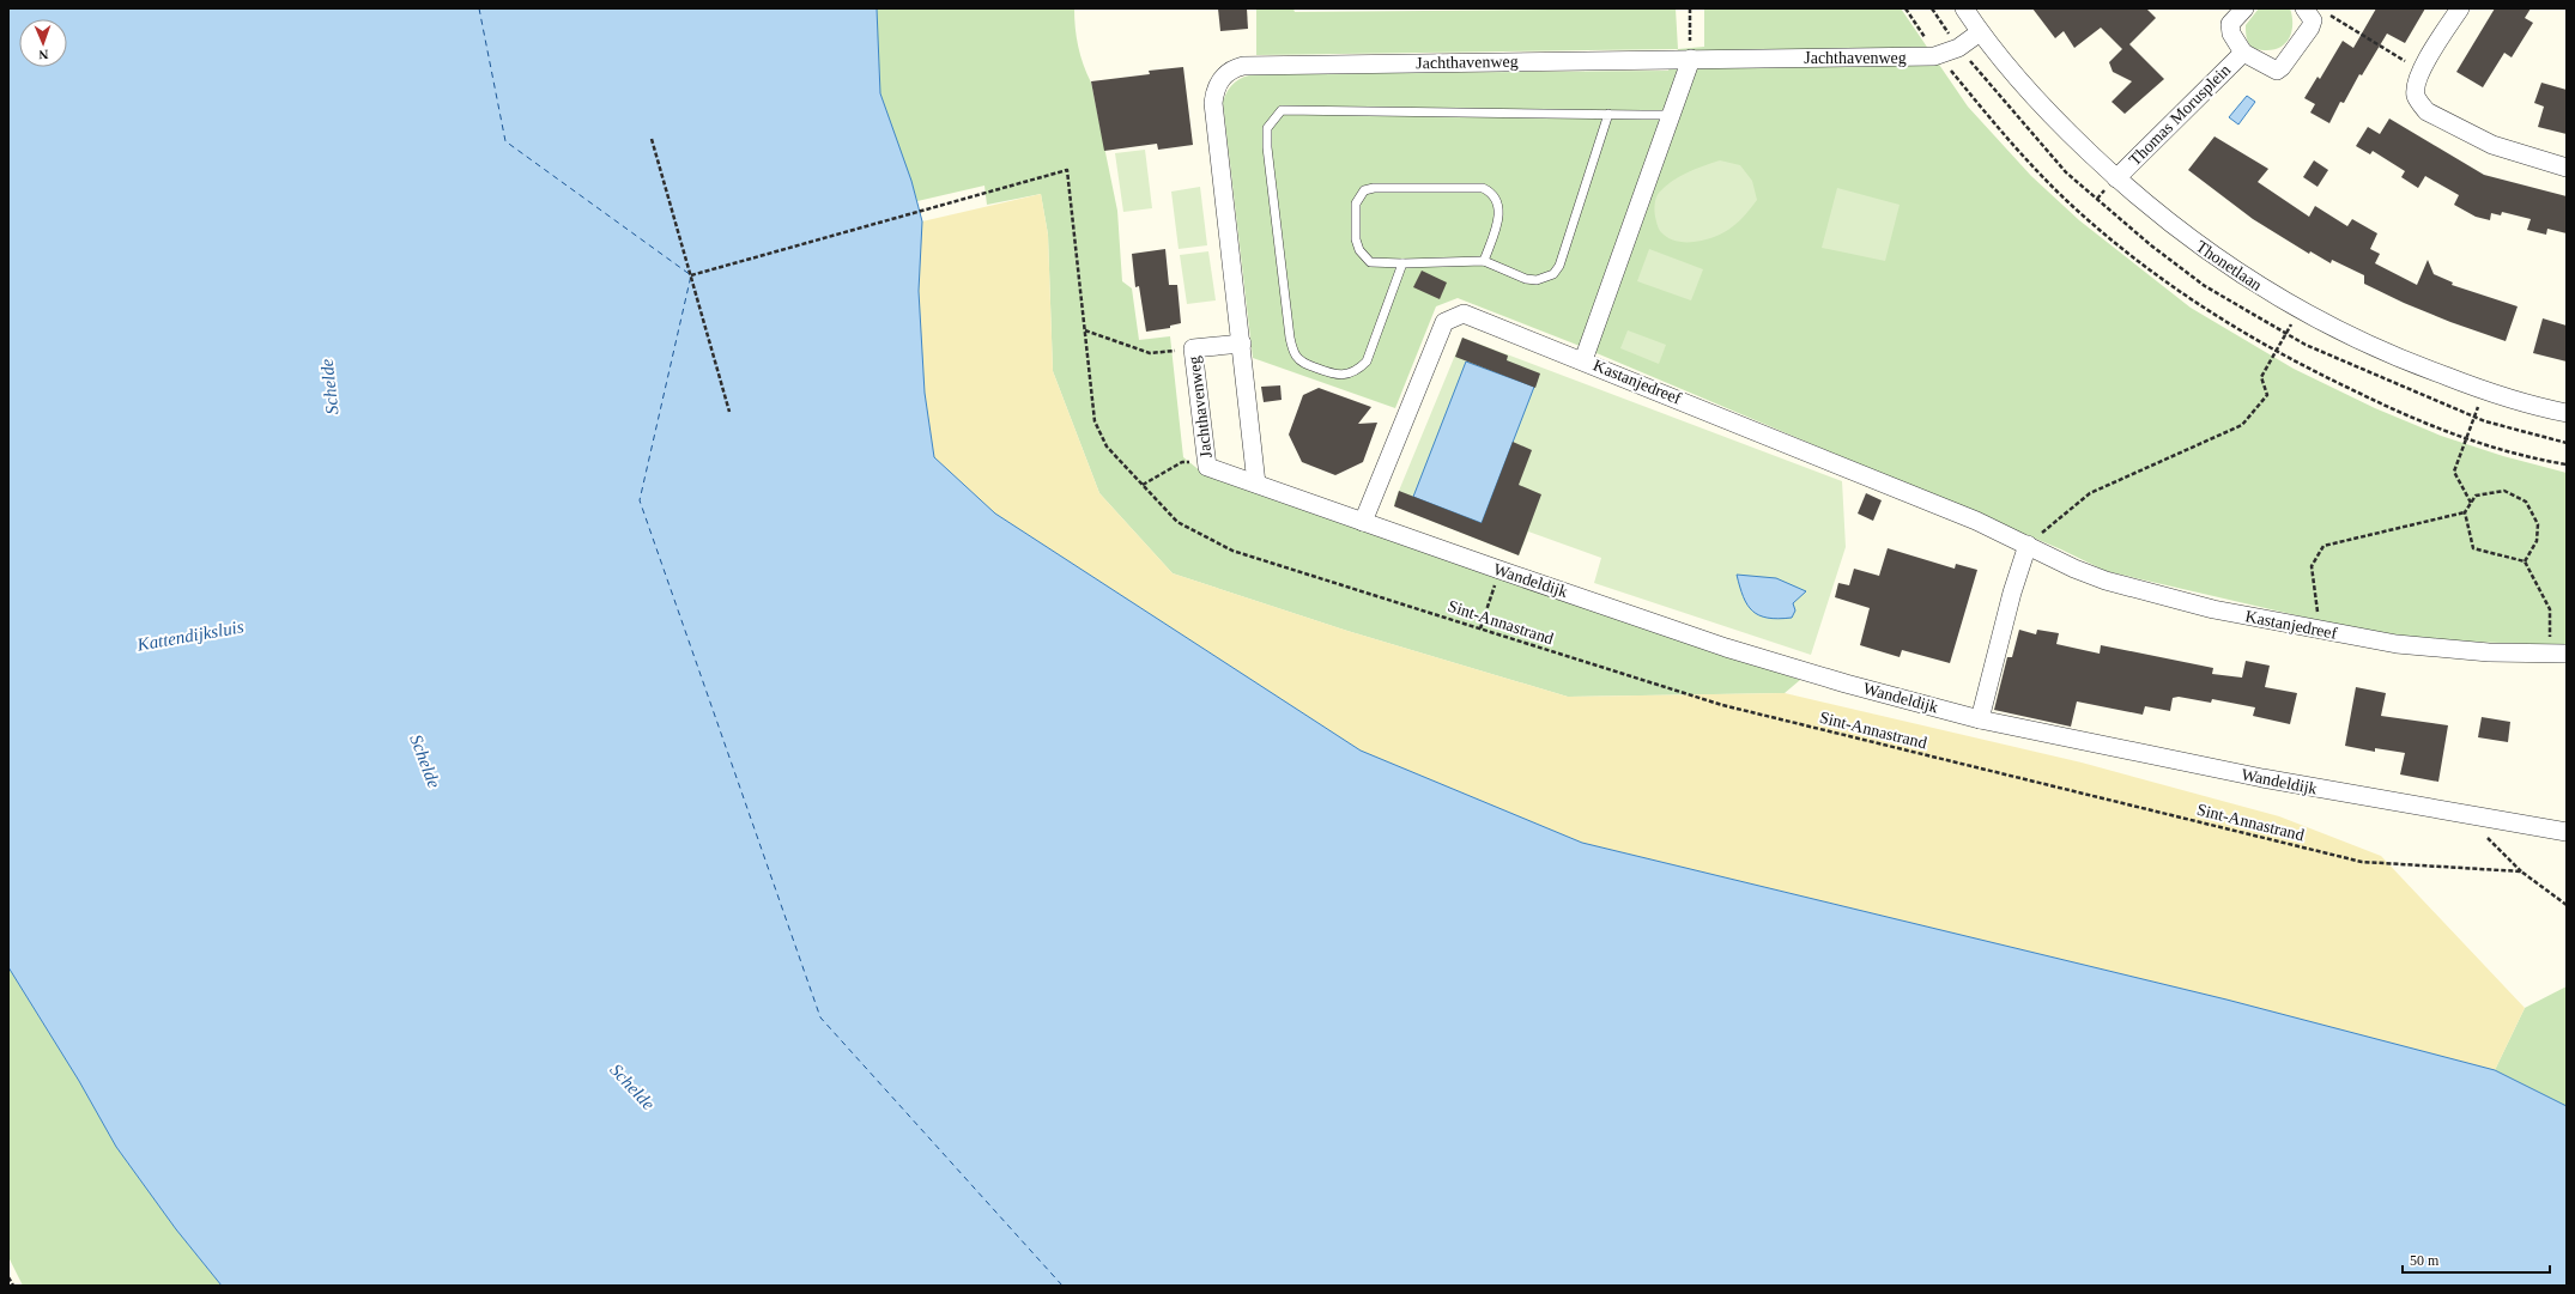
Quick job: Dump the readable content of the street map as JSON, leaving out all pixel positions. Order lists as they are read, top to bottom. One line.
{"streets":{"street":["Jachthavenweg","Thomas Morusplein","Thonetlaan","Kastanjedreef","Wandeldijk"],"path":["Sint-Annastrand"]},"crossings":[["Jachthavenweg","Thonetlaan"],["Jachthavenweg","Wandeldijk"],["Thomas Morusplein","Thonetlaan"],["Kastanjedreef","Wandeldijk"]],"water":["Schelde","Kattendijksluis"],"scale_bar":"50 m","north":"bottom"}
